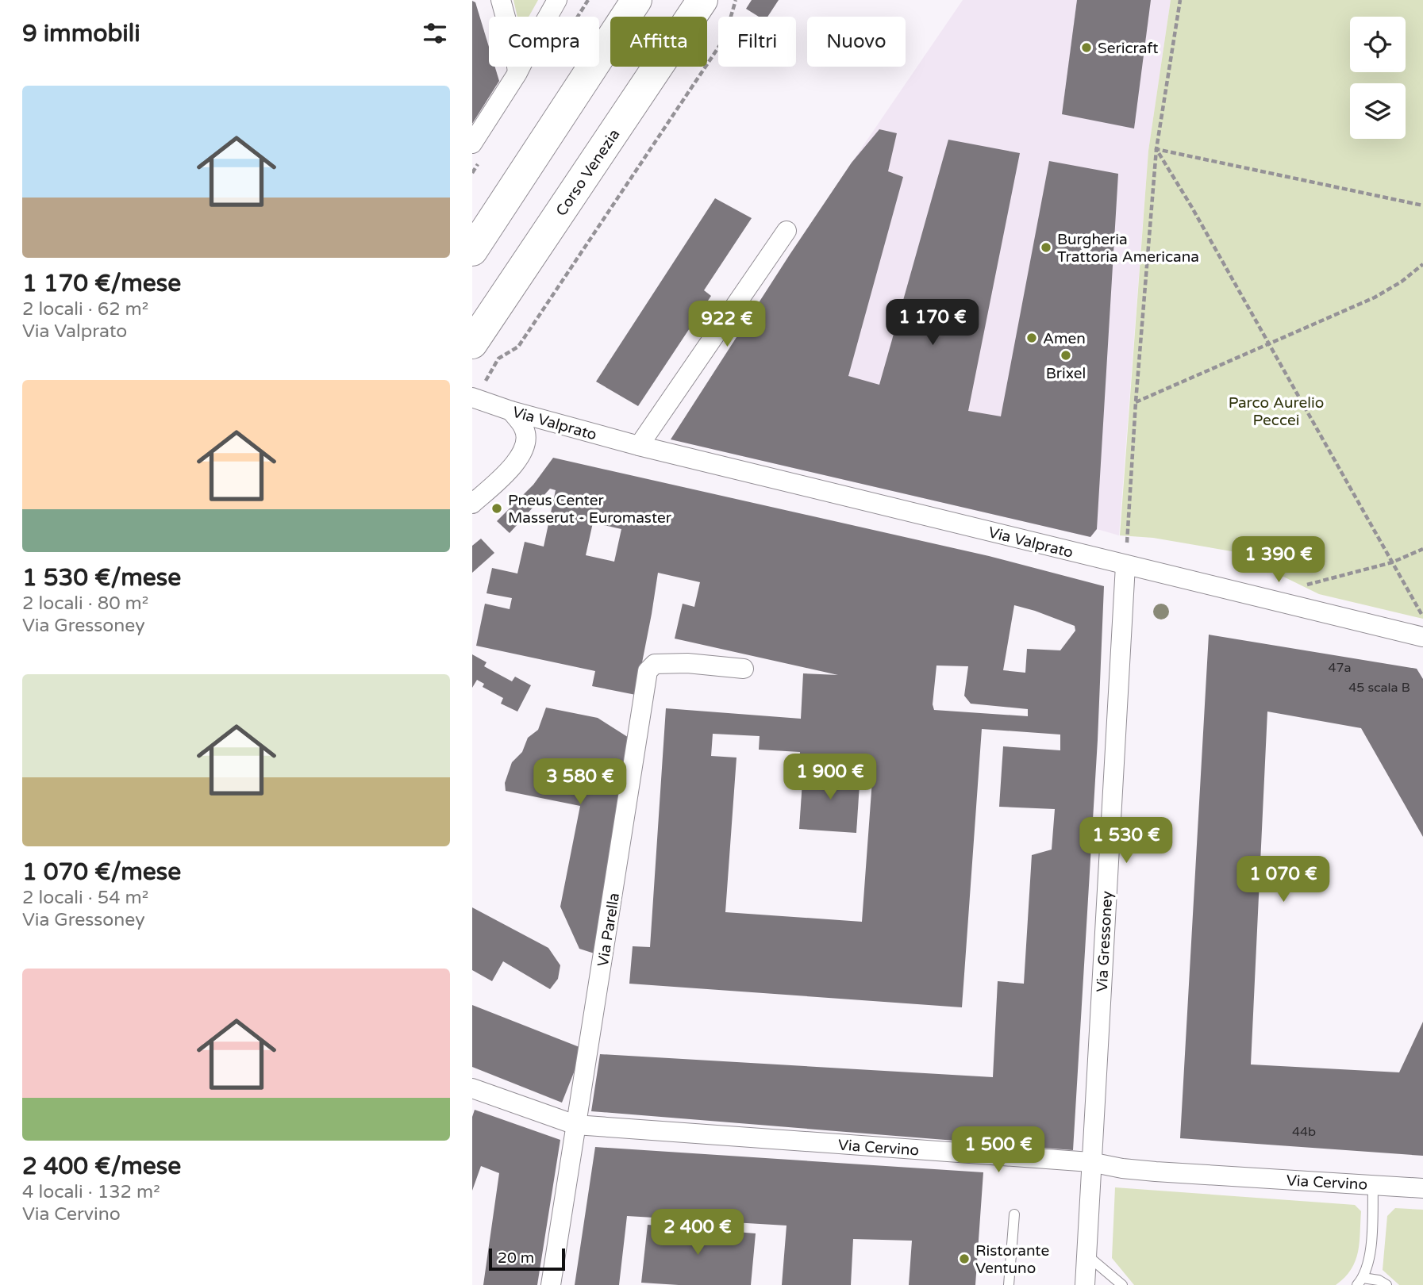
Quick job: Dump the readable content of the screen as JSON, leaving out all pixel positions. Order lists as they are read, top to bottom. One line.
{"streets":{"main road":["Corso Venezia"],"street":["Via Valprato","Via Parella","Via Gressoney","Via Cervino"]},"crossings":[["Via Valprato","Via Gressoney"],["Via Parella","Via Cervino"],["Via Gressoney","Via Cervino"]],"parks":["Parco Aurelio Peccei"],"places":["Sericraft","Burgheria Trattoria Americana","Amen","Brixel","Pneus Center Masserut - Euromaster","Ristorante Ventuno"],"house_numbers":["47a","45 scala B","44b"],"scale_bar":"20 m","page":{"heading":"9 immobili","chip":["Compra","Affitta","Filtri","Nuovo"],"list":[{"name":"1 170 €/mese","note":"2 locali · 62 m² · Via Valprato"},{"name":"1 530 €/mese","note":"2 locali · 80 m² · Via Gressoney"},{"name":"1 070 €/mese","note":"2 locali · 54 m² · Via Gressoney"},{"name":"2 400 €/mese","note":"4 locali · 132 m² · Via Cervino"}],"price":["1 170 €","922 €","1 390 €","1 900 €","3 580 €","1 530 €","1 070 €","1 500 €","2 400 €"],"scale":"20 m"}}
